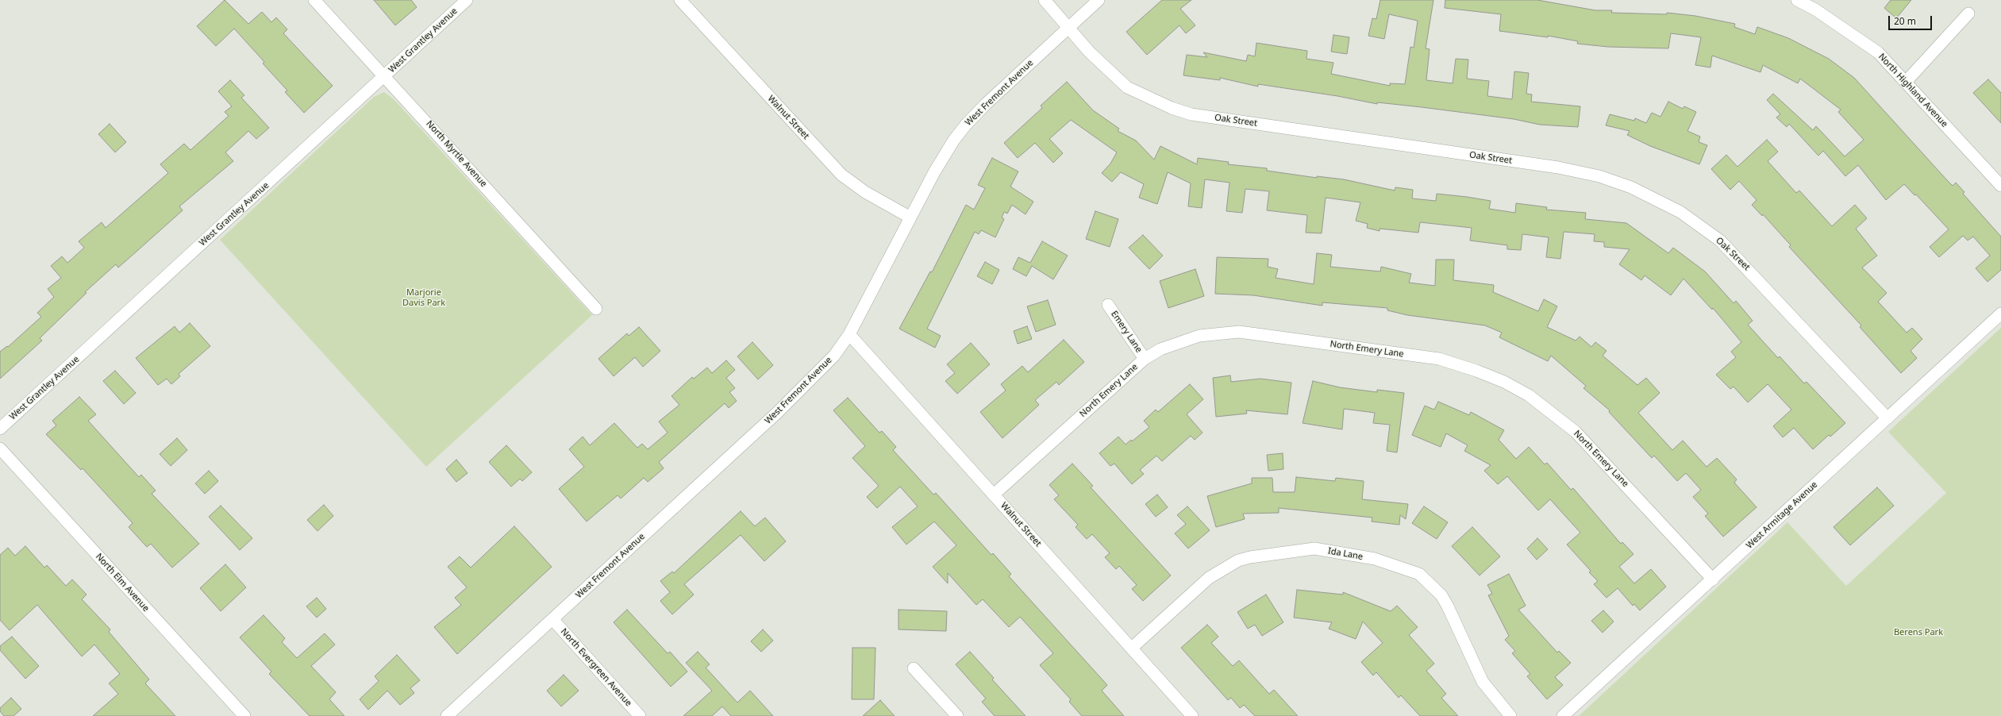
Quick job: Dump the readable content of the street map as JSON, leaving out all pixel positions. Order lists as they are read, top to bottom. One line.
{"streets":{"street":["West Grantley Avenue","North Highland Avenue","West Fremont Avenue","Walnut Street","Oak Street","North Myrtle Avenue","Emery Lane","North Emery Lane","West Armitage Avenue","Ida Lane","North Elm Avenue","North Evergreen Avenue"]},"crossings":[["West Grantley Avenue","North Myrtle Avenue"],["West Fremont Avenue","Walnut Street"],["West Fremont Avenue","Oak Street"],["West Fremont Avenue","North Evergreen Avenue"],["Walnut Street","North Emery Lane"],["Walnut Street","Ida Lane"],["Oak Street","West Armitage Avenue"],["Emery Lane","North Emery Lane"],["North Emery Lane","West Armitage Avenue"]],"parks":["Marjorie Davis Park","Berens Park"],"scale_bar":"20 m"}
